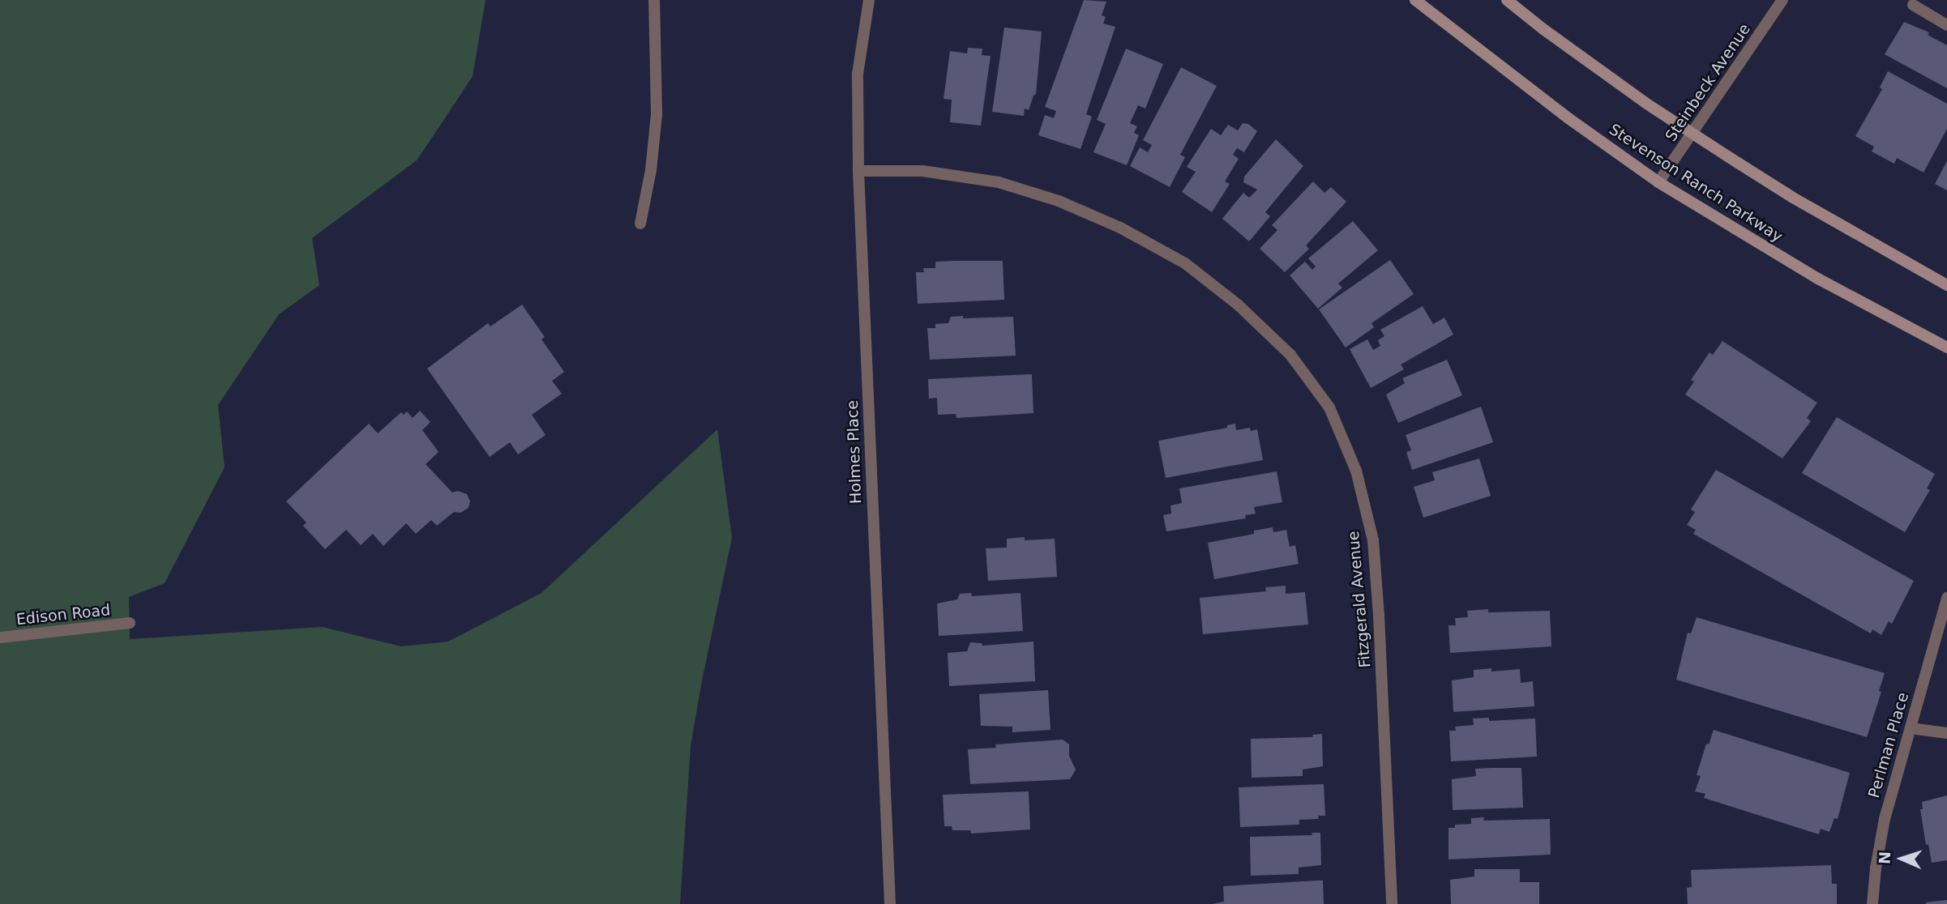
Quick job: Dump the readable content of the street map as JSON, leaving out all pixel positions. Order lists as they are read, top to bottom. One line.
{"streets":{"main road":["Stevenson Ranch Parkway"],"street":["Steinbeck Avenue","Holmes Place","Fitzgerald Avenue","Edison Road","Perlman Place"]},"crossings":[["Steinbeck Avenue","Stevenson Ranch Parkway"],["Holmes Place","Fitzgerald Avenue"]],"north":"left"}
